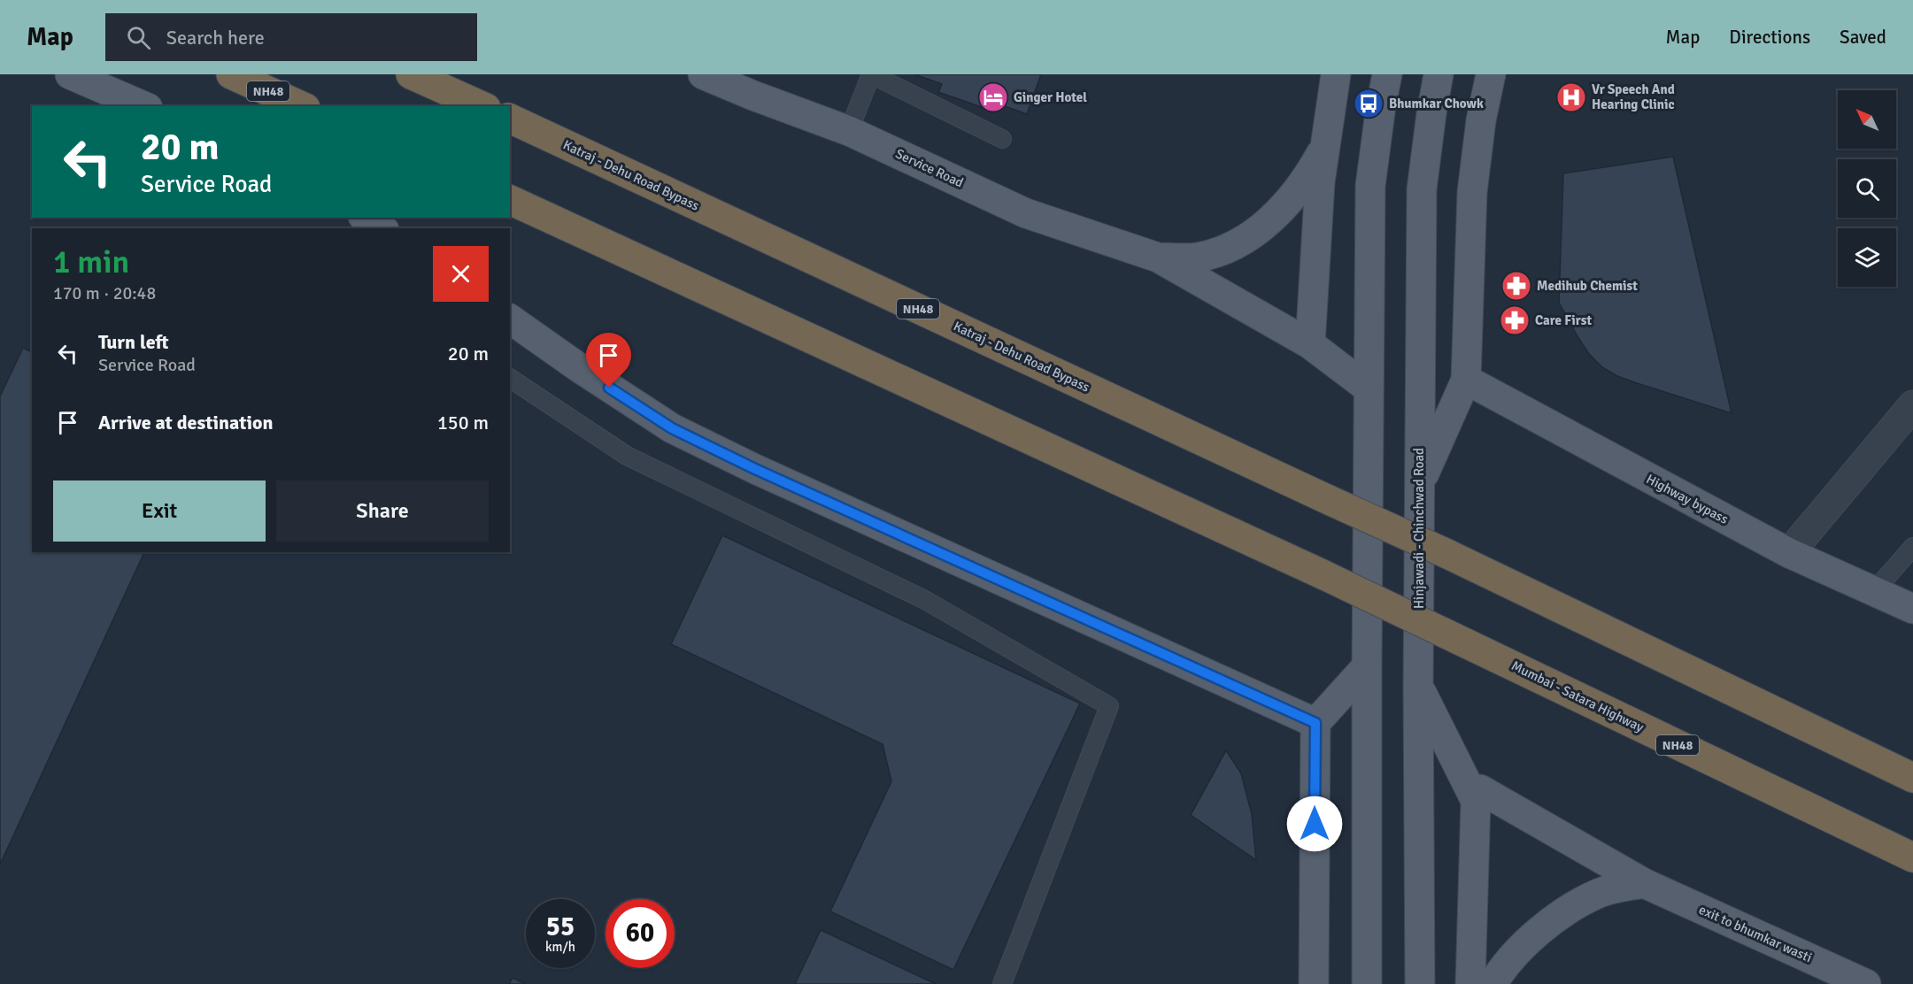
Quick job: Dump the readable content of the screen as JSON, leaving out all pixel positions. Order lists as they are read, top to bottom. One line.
{"streets":{"highway":["NH48","Katraj - Dehu Road Bypass","Mumbai - Satara Highway"],"main road":["Service Road","Highway bypass","Hinjawadi - Chinchwad Road","exit to bhumkar wasti"]},"places":{"hotel":["Ginger Hotel"],"hospital":["Vr Speech And Hearing Clinic"],"bus stop":["Bhumkar Chowk"],"pharmacy":["Medihub Chemist","Care First"]},"north":"top left","page":{"header":"Map","search":"Search here","nav":["Map","Directions","Saved"],"turn":["20 m","Service Road"],"heading":["1 min","170 m · 20:48"],"list":[{"name":"Turn left","note":"Service Road","value":"20 m"},{"name":"Arrive at destination","value":"150 m"}],"buttons":["Exit","Share"],"speed":"55 km/h","limit":"60"}}
